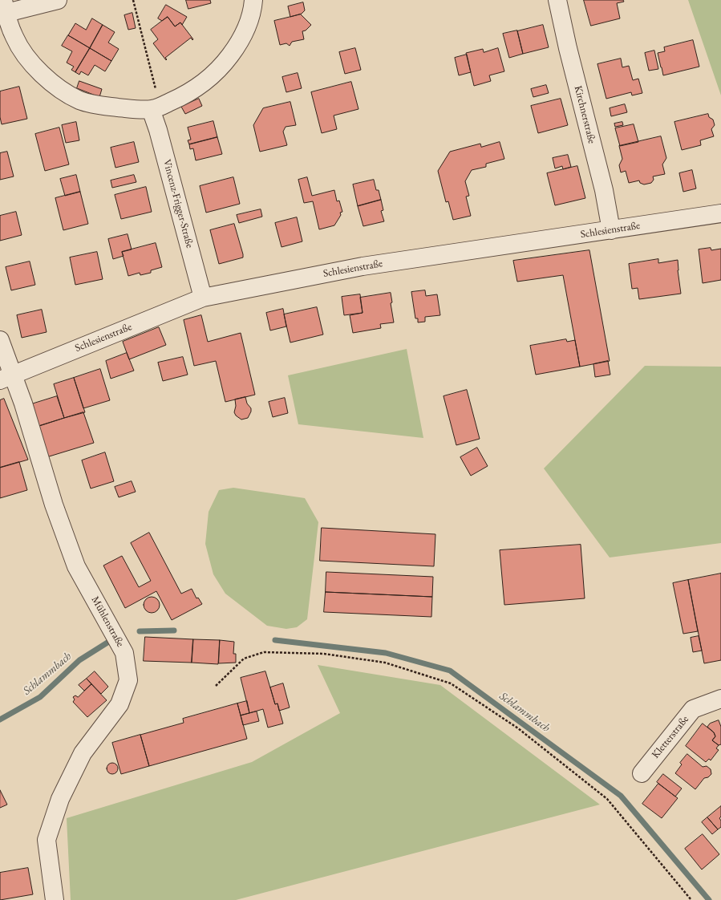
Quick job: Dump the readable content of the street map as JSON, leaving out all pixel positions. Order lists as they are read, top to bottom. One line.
{"streets":{"street":["Kirchnerstraße","Vincenz-Frigger-Straße","Schlesienstraße","Mühlenstraße","Kletterstraße"]},"crossings":[["Kirchnerstraße","Schlesienstraße"],["Vincenz-Frigger-Straße","Schlesienstraße"],["Schlesienstraße","Mühlenstraße"]],"water":["Schlammbach"]}
